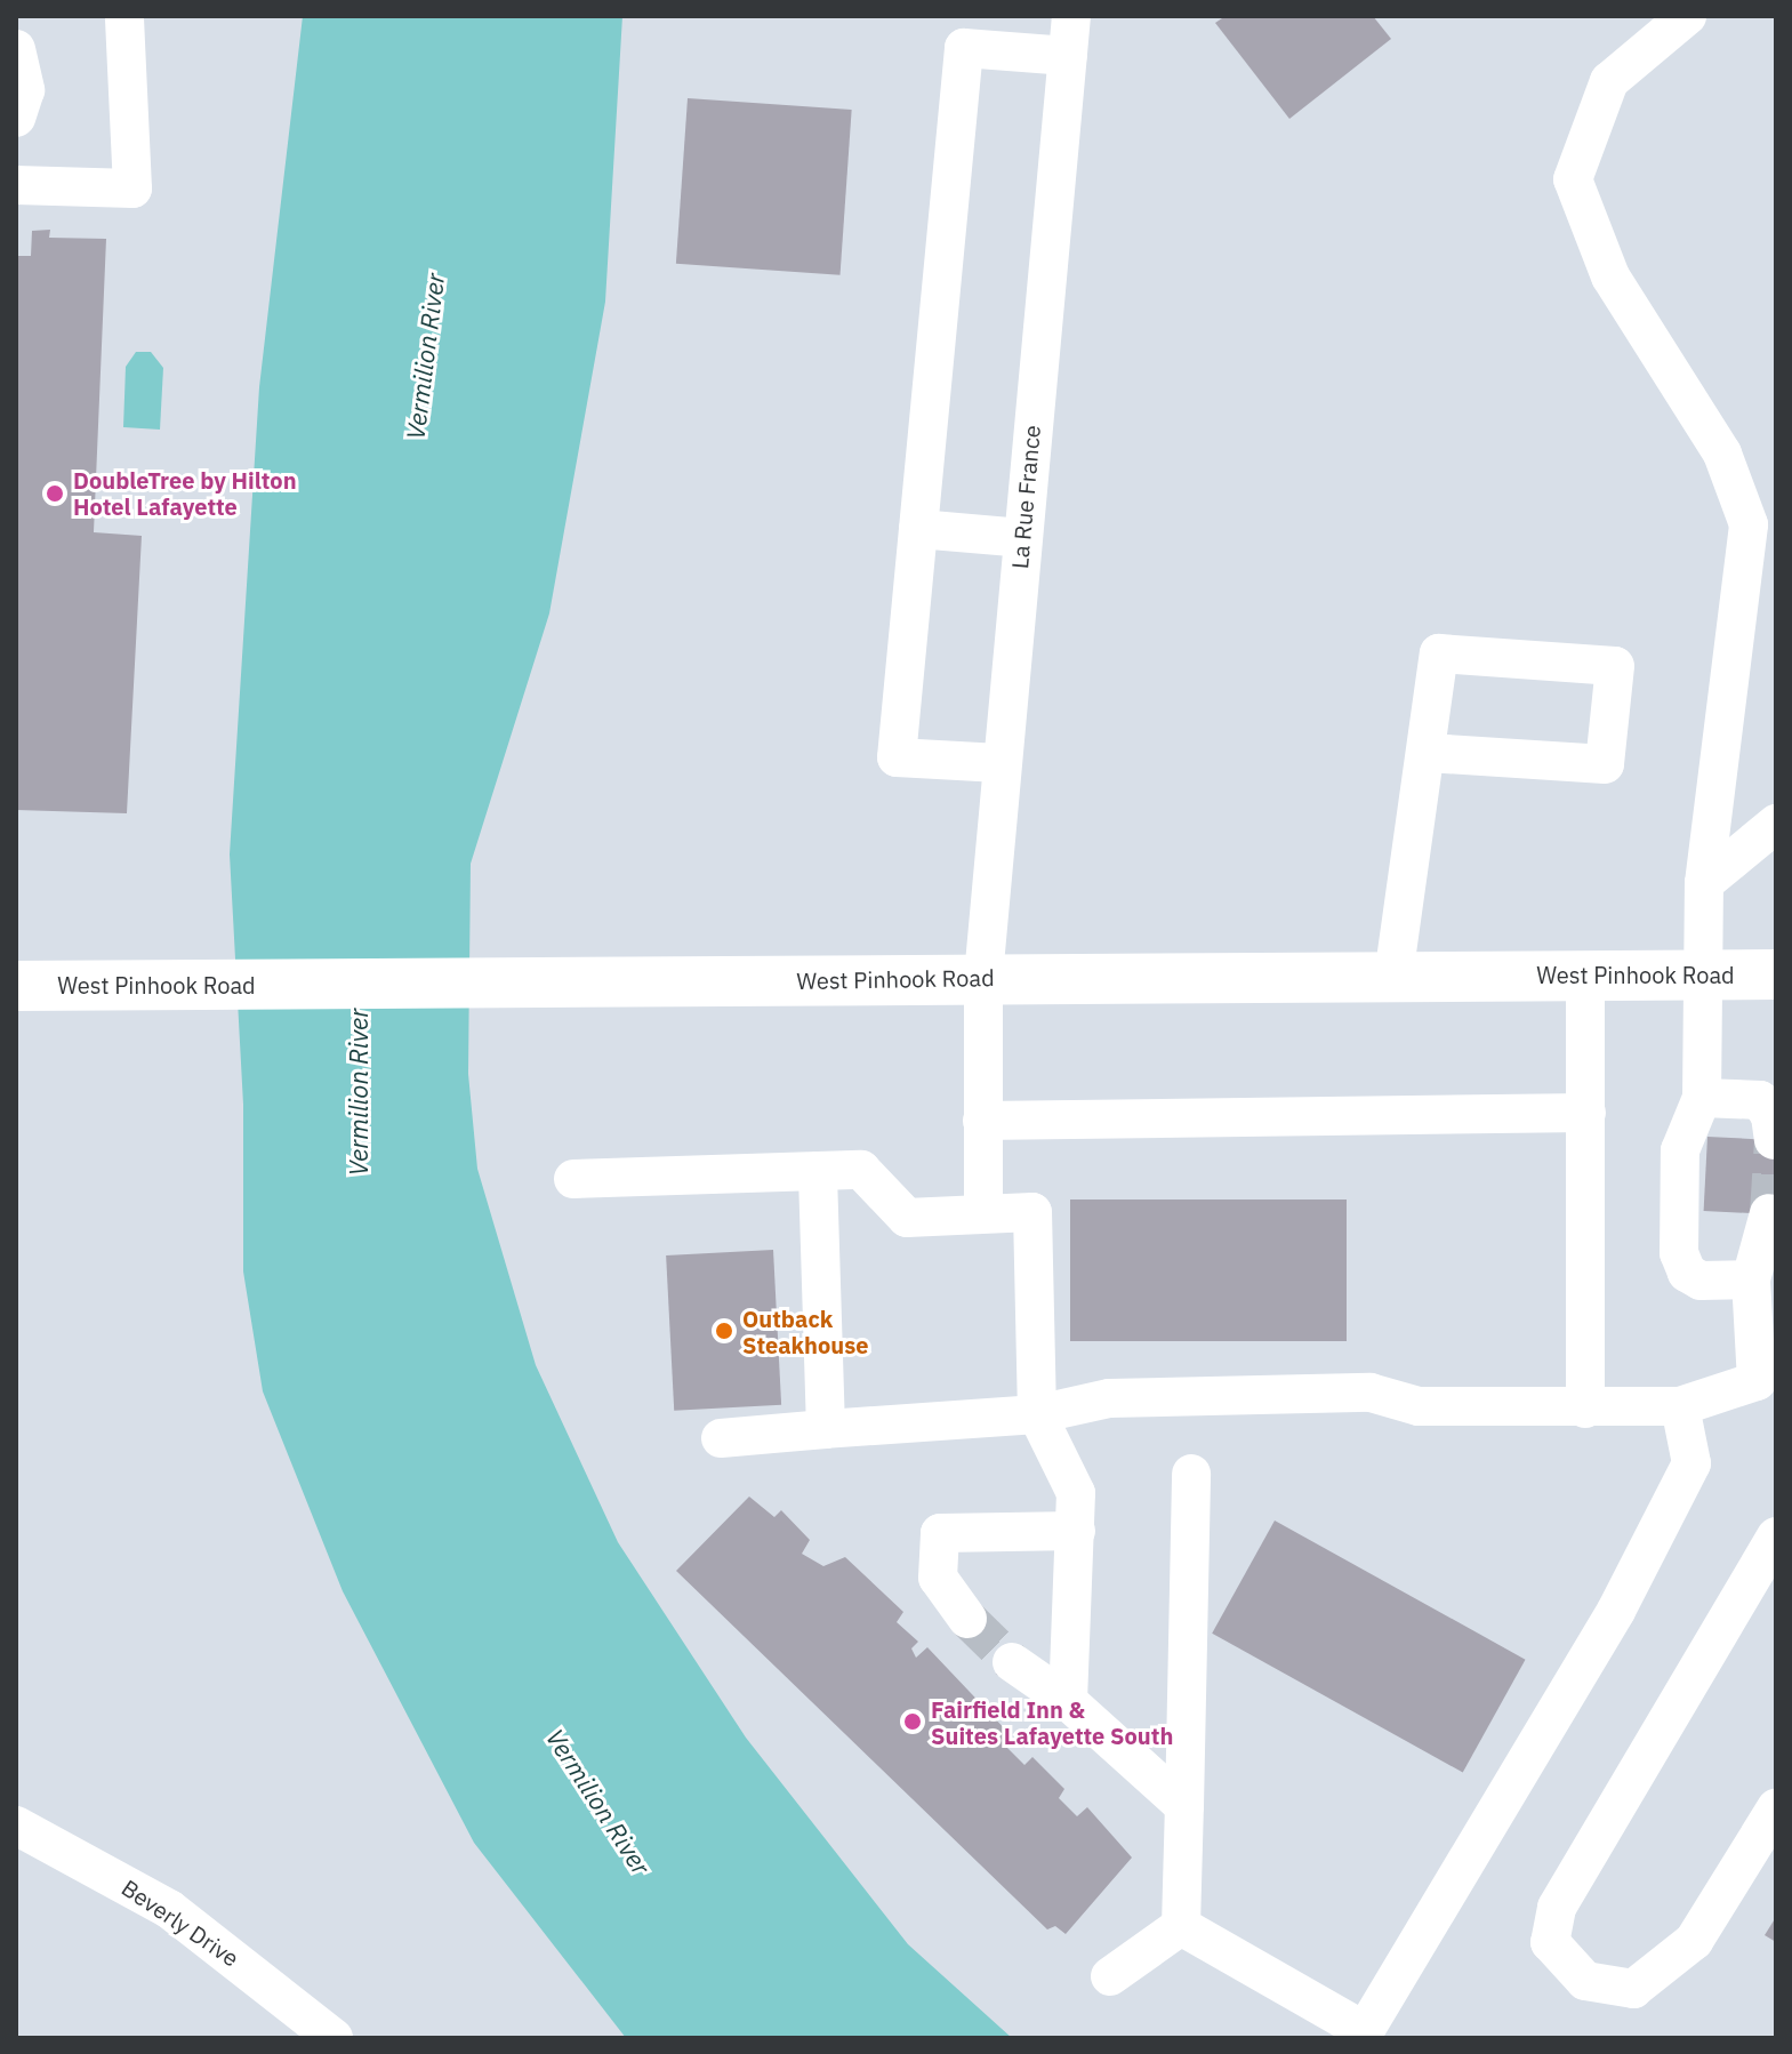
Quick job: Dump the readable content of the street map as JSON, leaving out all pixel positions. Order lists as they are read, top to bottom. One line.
{"streets":{"main road":["West Pinhook Road"],"street":["La Rue France","Beverly Drive"]},"crossings":[["La Rue France","West Pinhook Road"]],"water":["Vermilion River"],"places":["DoubleTree by Hilton Hotel Lafayette","Outback Steakhouse","Fairfield Inn & Suites Lafayette South"]}
